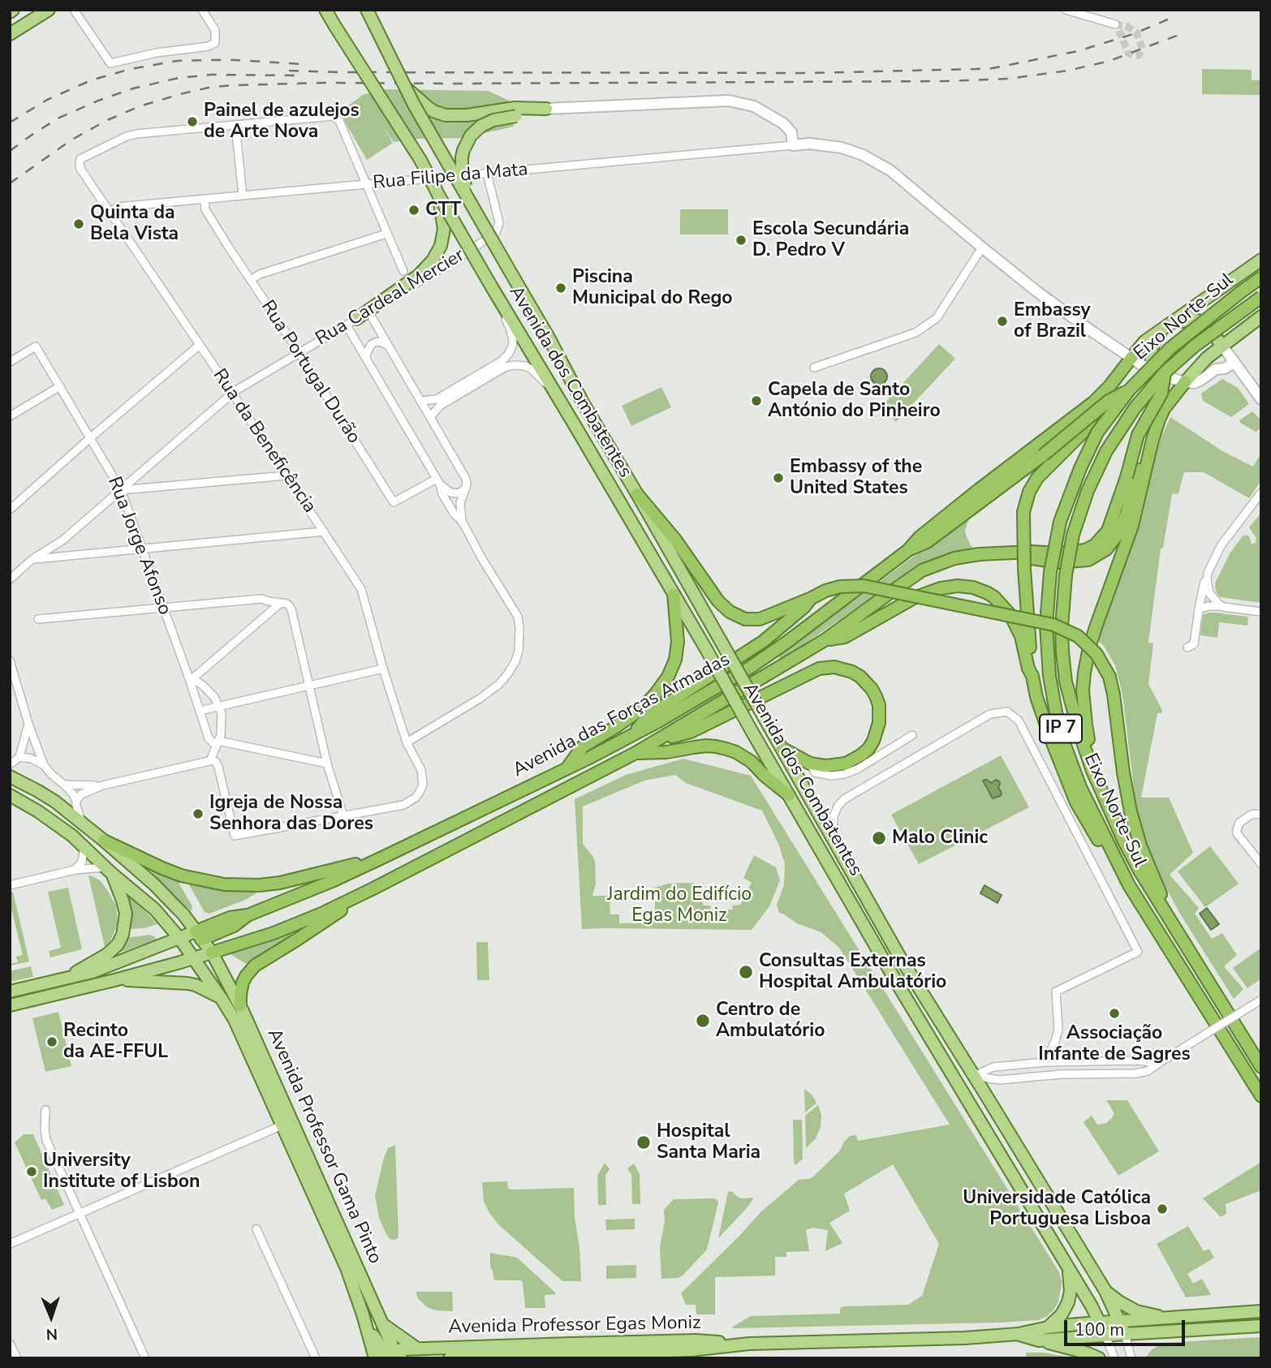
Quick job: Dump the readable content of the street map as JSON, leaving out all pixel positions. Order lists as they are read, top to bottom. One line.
{"streets":{"highway":["Eixo Norte-Sul","Avenida das Forças Armadas","IP 7"],"main road":["Avenida dos Combatentes","Avenida Professor Gama Pinto","Avenida Professor Egas Moniz"],"street":["Rua Filipe da Mata","Rua Cardeal Mercier","Rua Portugal Durão","Rua da Beneficência","Rua Jorge Afonso"]},"crossings":[["Rua Filipe da Mata","Rua Cardeal Mercier"],["Rua Filipe da Mata","Rua Portugal Durão"],["Rua Filipe da Mata","Rua da Beneficência"],["Rua Cardeal Mercier","Rua Portugal Durão"],["Rua Cardeal Mercier","Rua da Beneficência"],["Rua Cardeal Mercier","Rua Jorge Afonso"],["Avenida dos Combatentes","Avenida Professor Egas Moniz"],["Avenida das Forças Armadas","Avenida Professor Gama Pinto"],["Avenida Professor Gama Pinto","Avenida Professor Egas Moniz"]],"parks":["Jardim do Edifício Egas Moniz"],"places":["Painel de azulejos de Arte Nova","CTT","Quinta da Bela Vista","Escola Secundária D. Pedro V","Piscina Municipal do Rego","Embassy of Brazil","Capela de Santo António do Pinheiro","Embassy of the United States","Igreja de Nossa Senhora das Dores","Malo Clinic","Consultas Externas Hospital Ambulatório","Associação Infante de Sagres","Centro de Ambulatório","Recinto da AE-FFUL","Hospital Santa Maria","University Institute of Lisbon","Universidade Católica Portuguesa Lisboa"],"scale_bar":"100 m","north":"bottom"}
